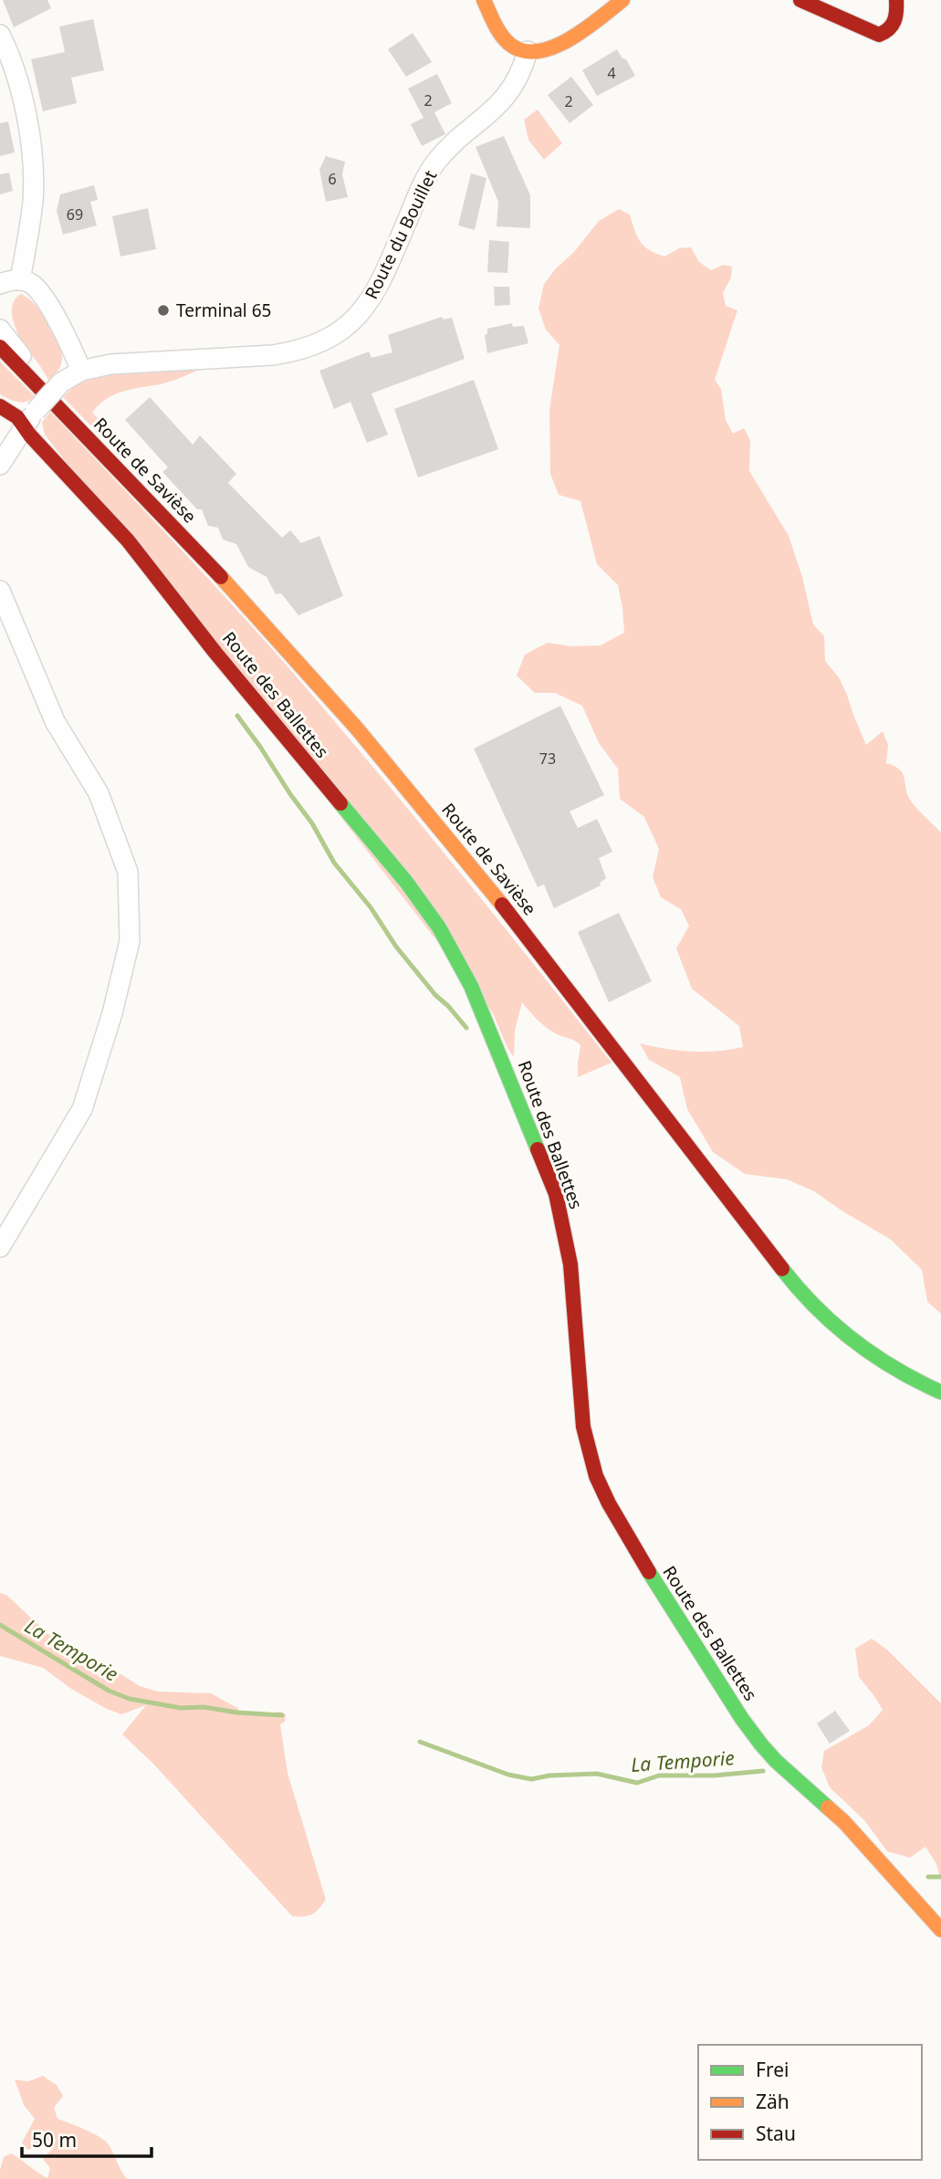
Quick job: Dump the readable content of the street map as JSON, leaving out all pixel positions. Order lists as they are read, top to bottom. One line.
{"streets":{"street":["Route du Bouillet","Route de Savièse","Route des Ballettes"]},"water":["La Temporie"],"places":["Terminal 65"],"house_numbers":["4","2","2","6","69","73"],"legend":["Frei","Zäh","Stau"],"scale_bar":"50 m"}
